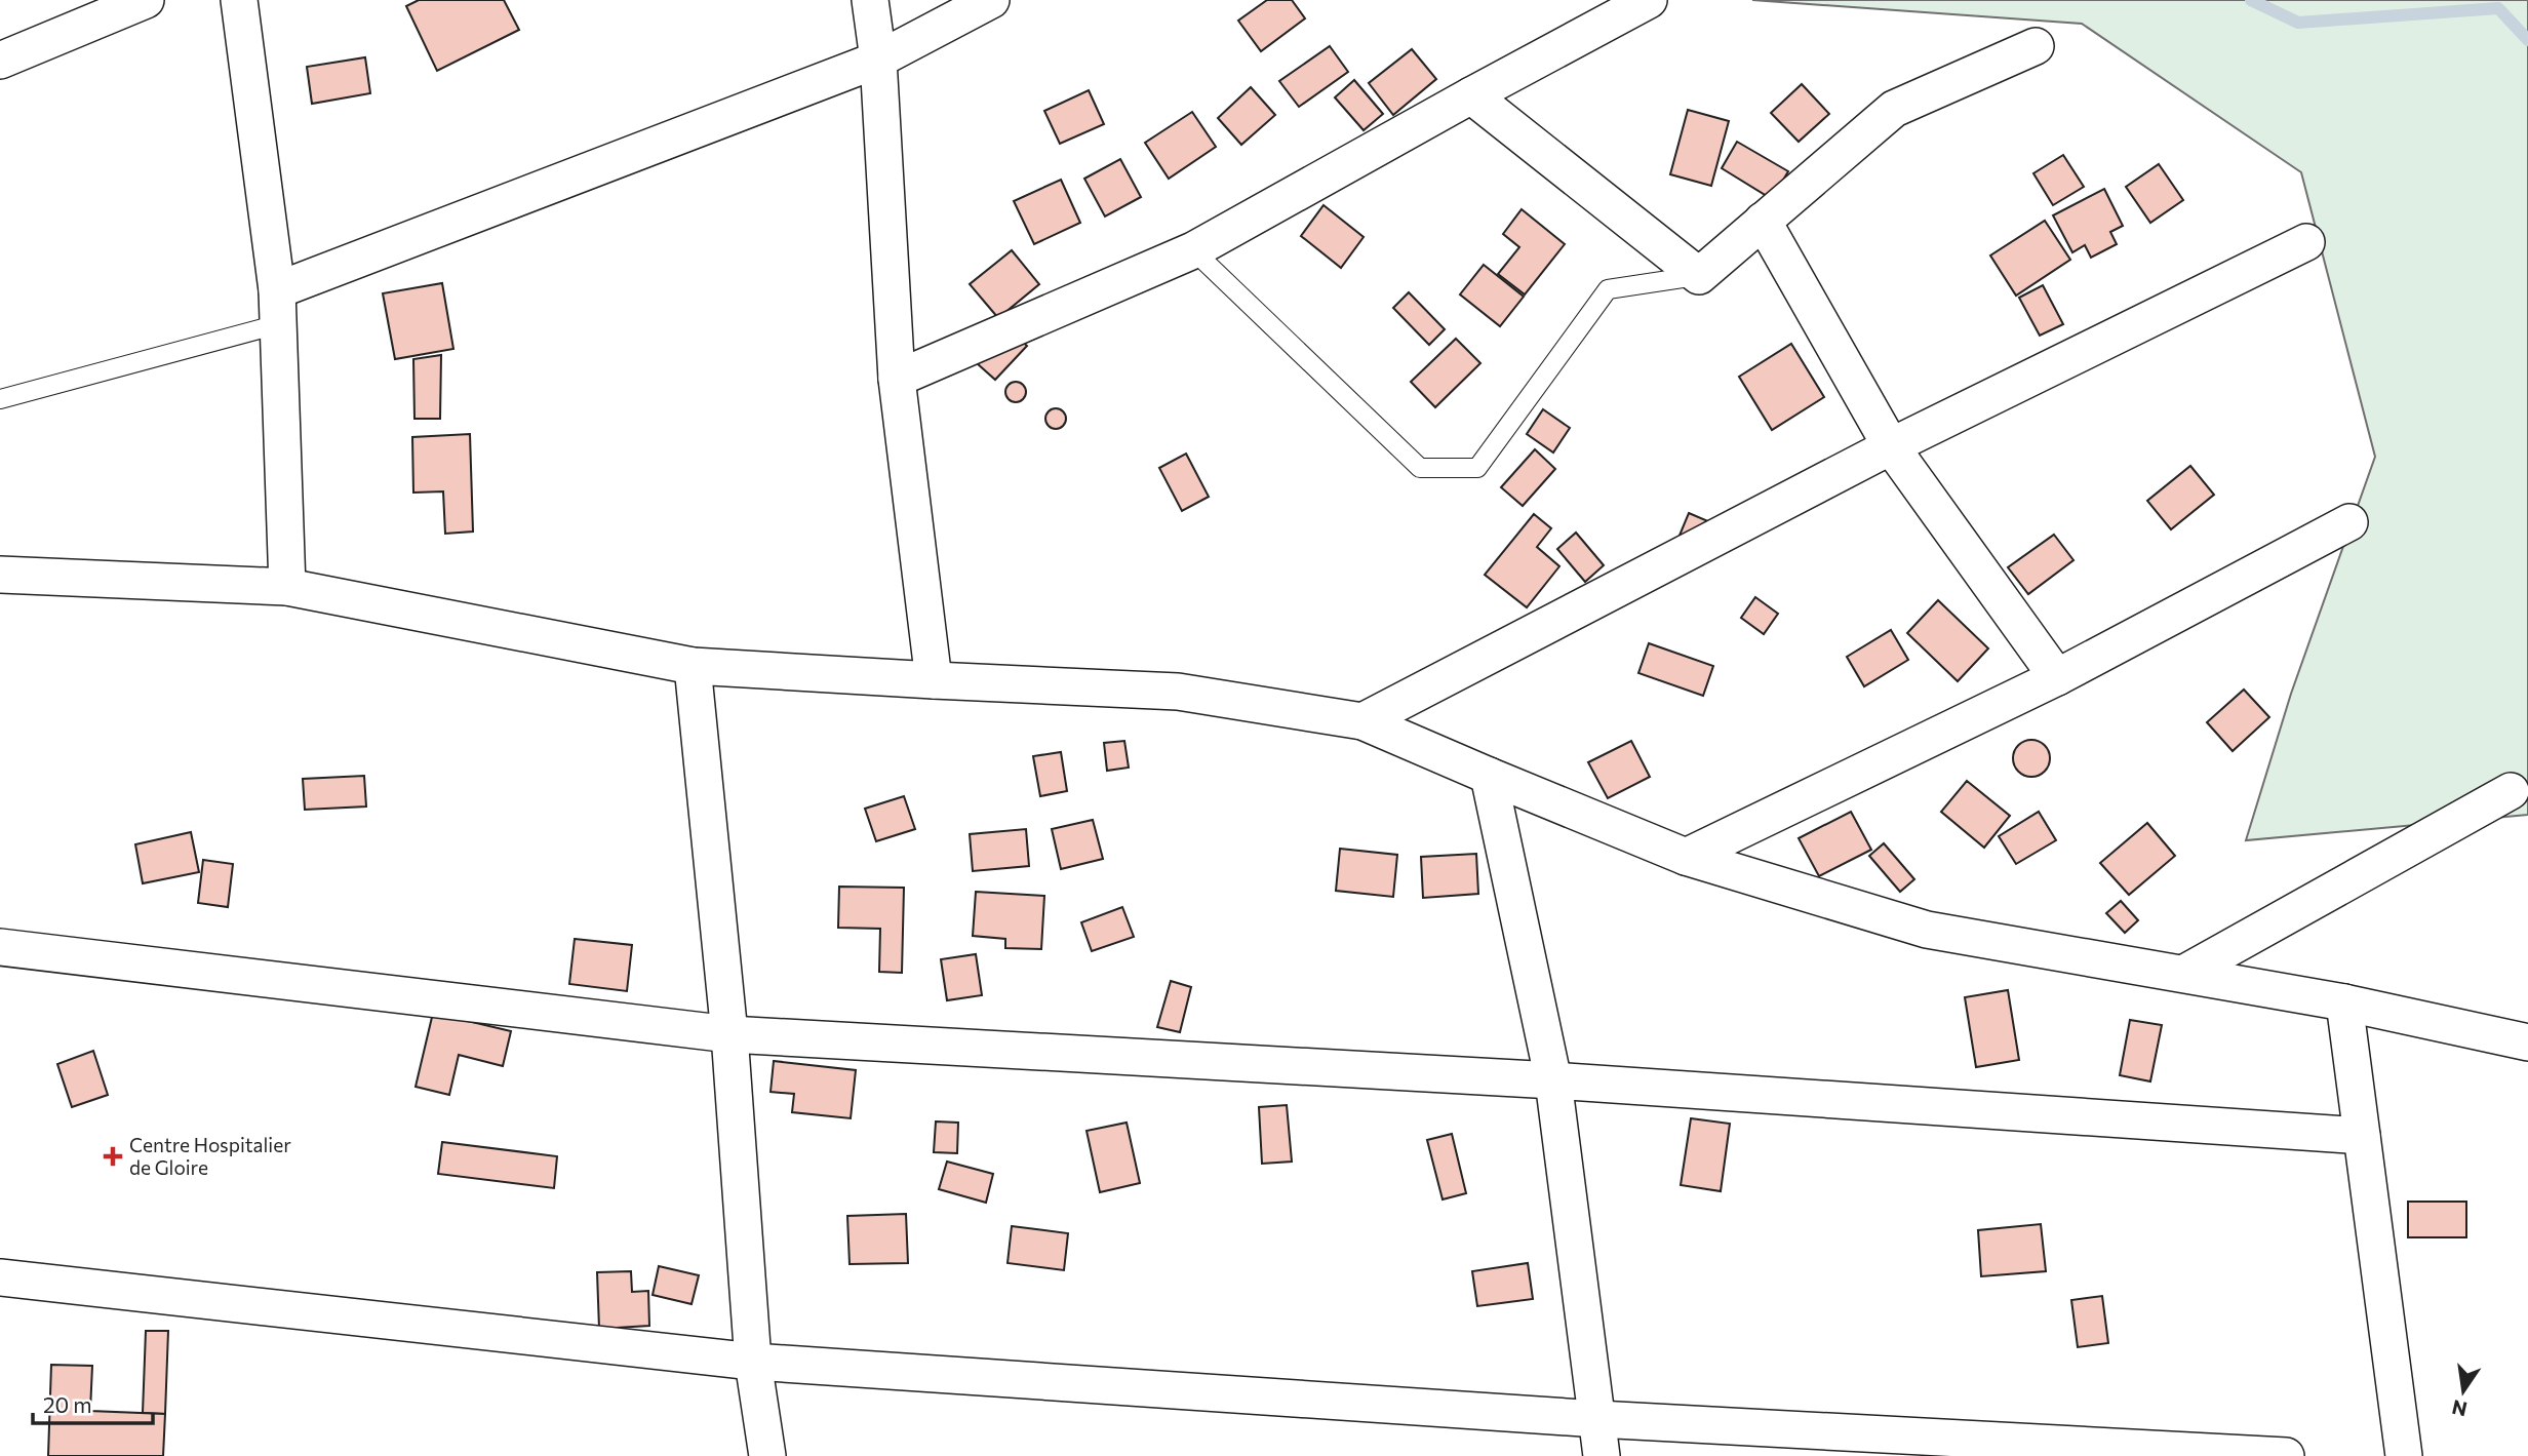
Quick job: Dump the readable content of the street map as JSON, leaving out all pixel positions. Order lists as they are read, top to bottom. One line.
{"places":{"health":["Centre Hospitalier de Gloire"]},"scale_bar":"20 m","north":"bottom"}
